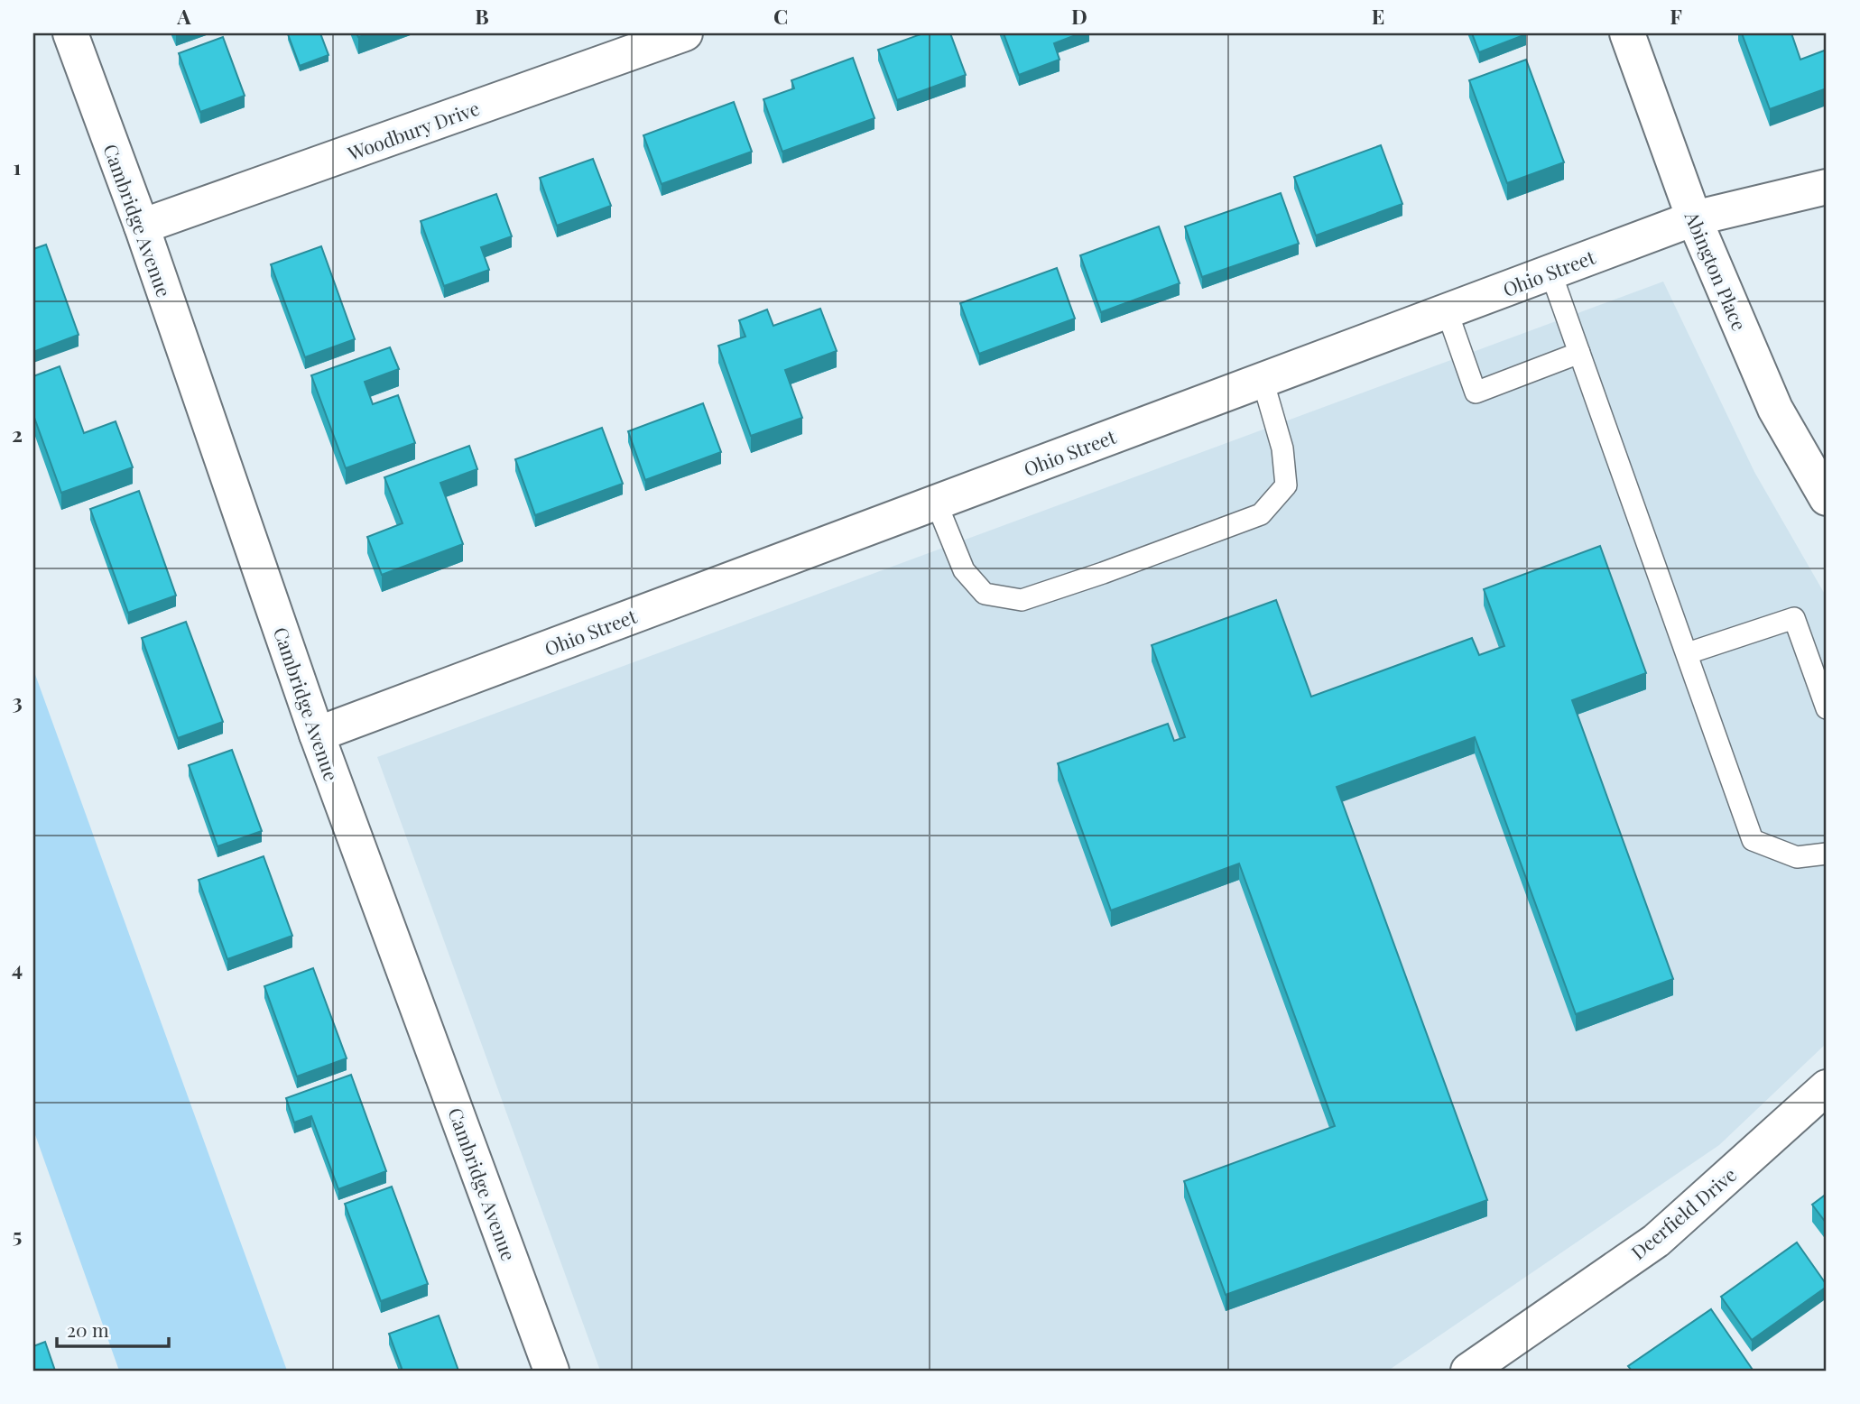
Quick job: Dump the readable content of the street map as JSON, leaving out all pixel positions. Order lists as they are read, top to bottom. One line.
{"streets":{"street":["Woodbury Drive","Cambridge Avenue","Abington Place","Ohio Street","Deerfield Drive"]},"crossings":[["Woodbury Drive","Cambridge Avenue"],["Cambridge Avenue","Ohio Street"],["Abington Place","Ohio Street"]],"scale_bar":"20 m","grid":{"columns":["A","B","C","D","E","F"],"rows":["1","2","3","4","5"]}}
